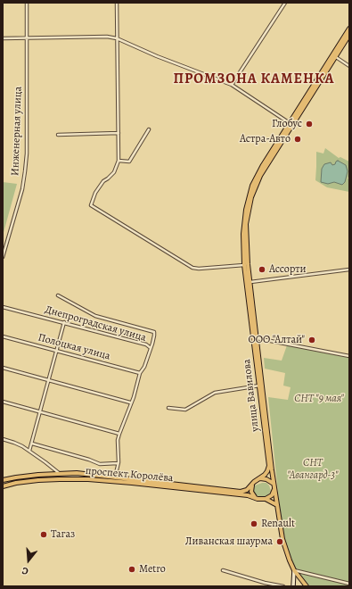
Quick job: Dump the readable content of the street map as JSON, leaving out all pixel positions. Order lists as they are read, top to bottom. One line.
{"streets":{"main road":["улица Вавилова","проспект Королёва"],"street":["Инженерная улица","Днепроградская улица","Полоцкая улица"]},"crossings":[["улица Вавилова","проспект Королёва"]],"districts":["ПРОМЗОНА КАМЕНКА"],"parks":["СНТ \"9 мая\"","СНТ \"Авангард-3\""],"places":["Глобус","Астра-Авто","Ассорти","ООО \"Алтай\"","Renault","Тагаз","Ливанская шаурма","Metro"],"north":"bottom"}
